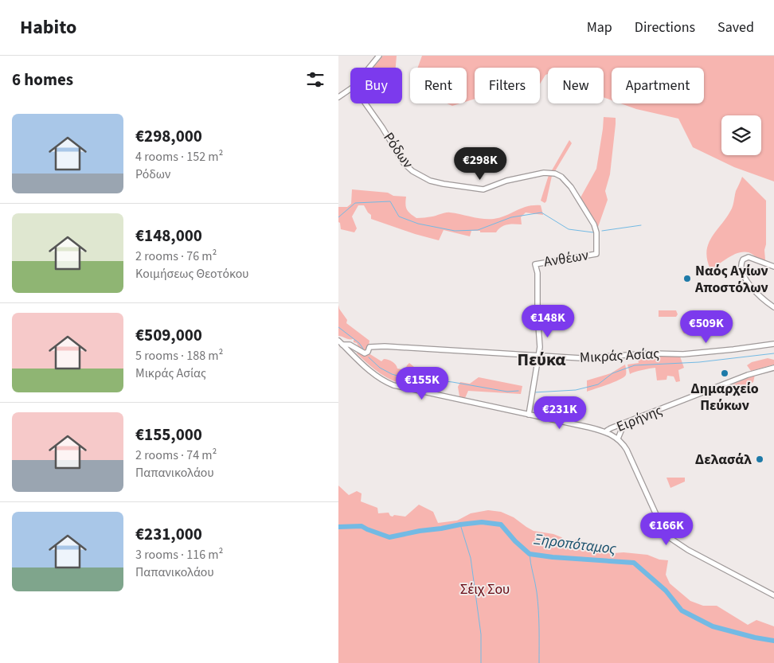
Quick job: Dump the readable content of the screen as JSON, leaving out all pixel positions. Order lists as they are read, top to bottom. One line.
{"streets":{"street":["Ρόδων","Ανθέων","Μικράς Ασίας","Ειρήνης"]},"crossings":[["Ρόδων","Ανθέων"],["Ανθέων","Μικράς Ασίας"]],"districts":["Πεύκα"],"water":["Ξηροπόταμος"],"parks":["Σέιχ Σου"],"places":["Ναός Αγίων Αποστόλων","Δημαρχείο Πεύκων","Δελασάλ"],"page":{"header":"Habito","nav":["Map","Directions","Saved"],"heading":"6 homes","chip":["Buy","Rent","Filters","New","Apartment"],"list":[{"name":"€298,000","note":"4 rooms · 152 m² · Ρόδων"},{"name":"€148,000","note":"2 rooms · 76 m² · Κοιμήσεως Θεοτόκου"},{"name":"€509,000","note":"5 rooms · 188 m² · Μικράς Ασίας"},{"name":"€155,000","note":"2 rooms · 74 m² · Παπανικολάου"},{"name":"€231,000","note":"3 rooms · 116 m² · Παπανικολάου"}],"price":["€298K","€148K","€509K","€155K","€231K","€166K"]}}
